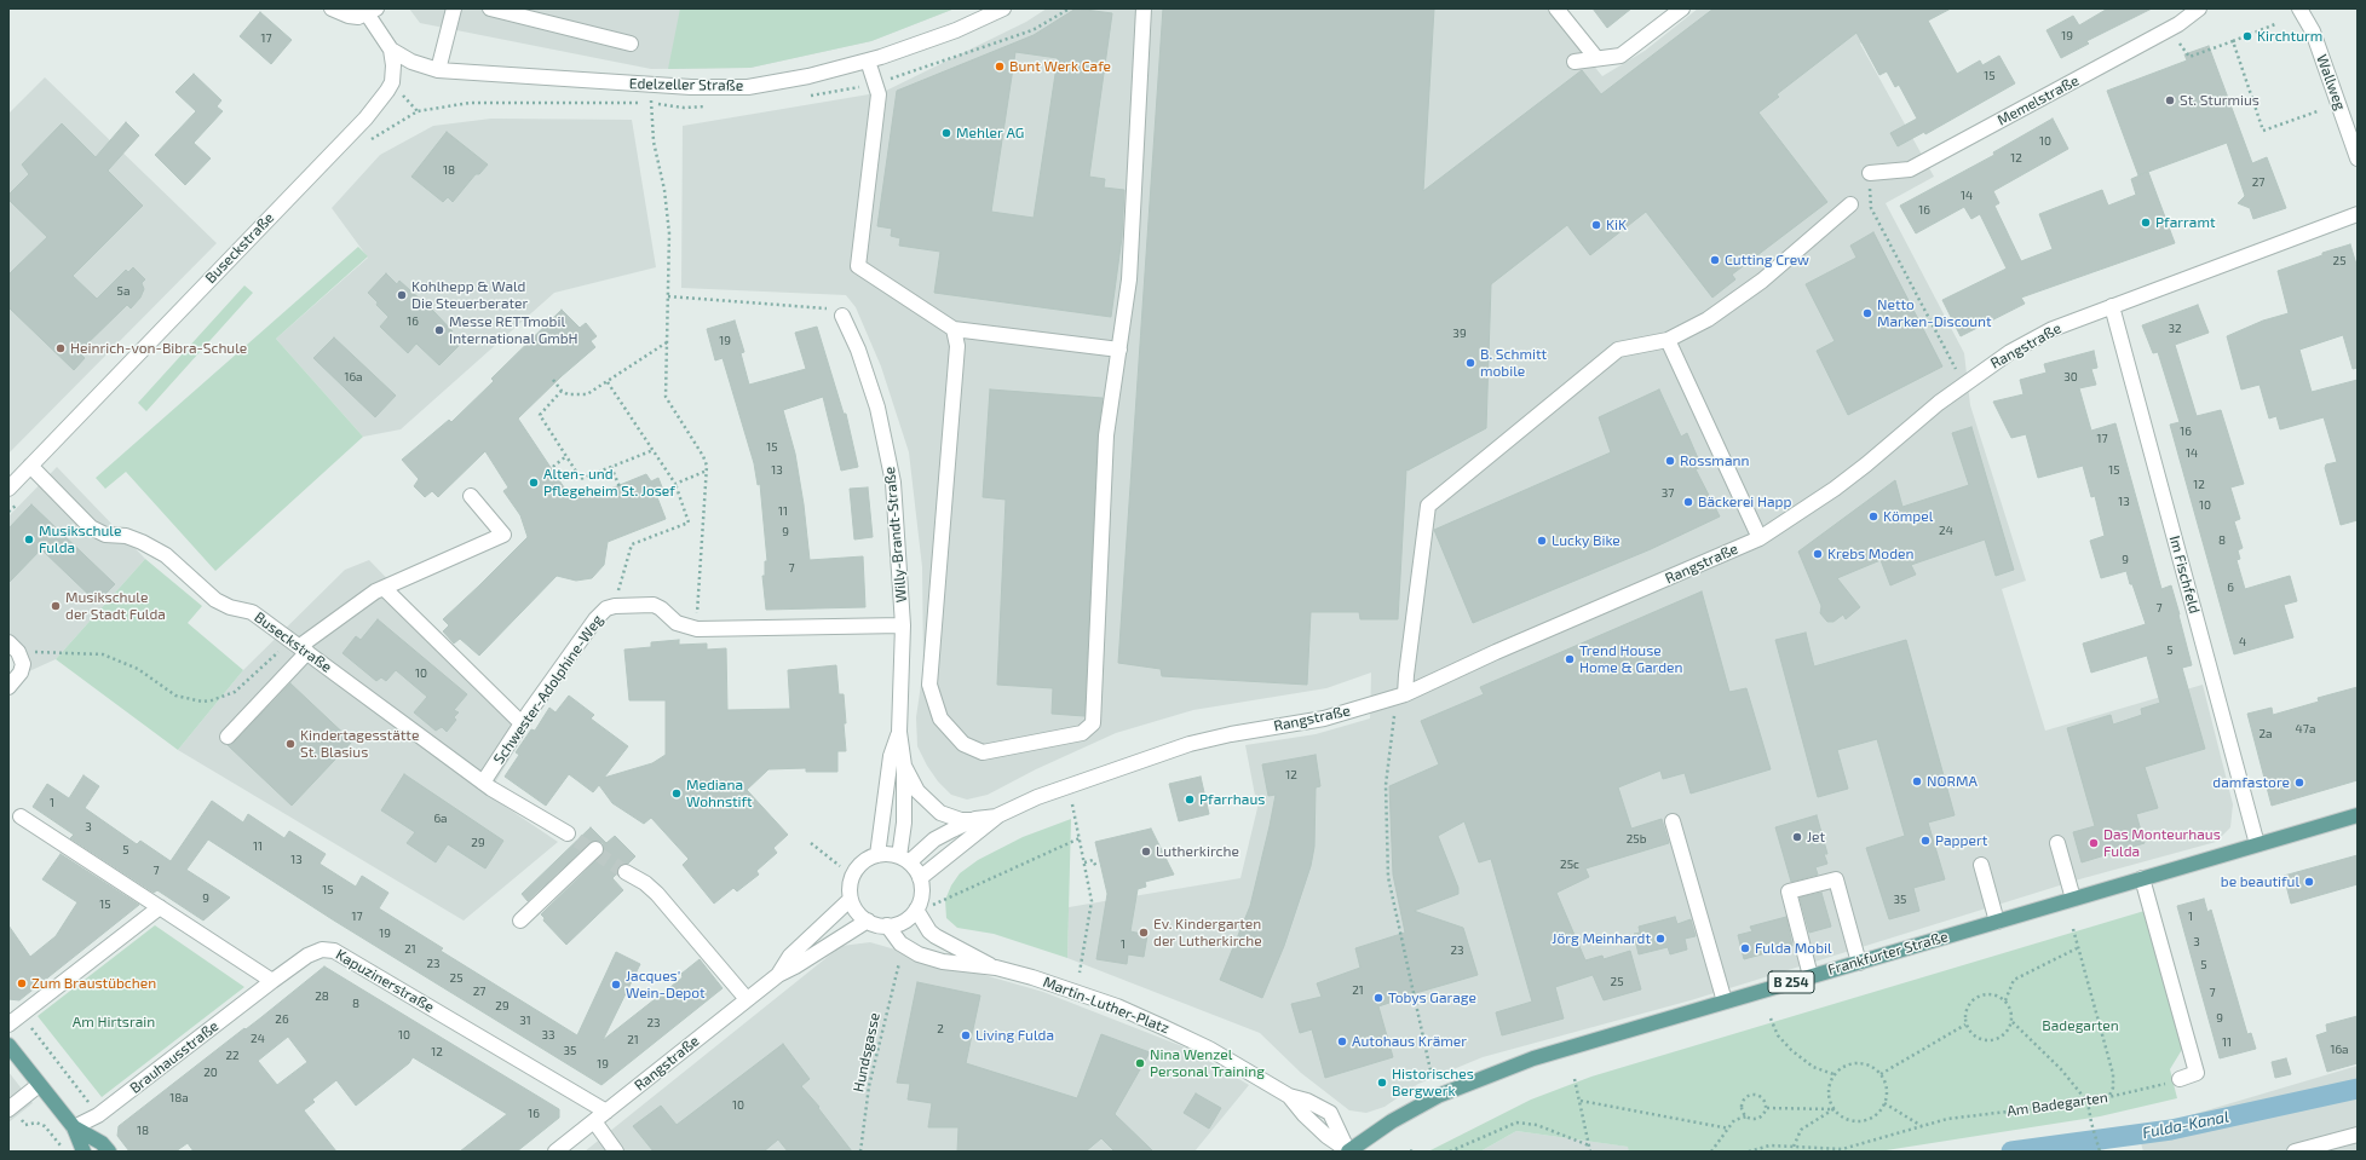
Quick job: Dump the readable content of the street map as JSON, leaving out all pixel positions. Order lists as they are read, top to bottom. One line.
{"streets":{"main road":["Frankfurter Straße","B 254"],"street":["Wallweg","Edelzeller Straße","Memelstraße","Buseckstraße","Rangstraße","Willy-Brandt-Straße","Im Fischfeld","Schwester-Adolphine-Weg","Kapuzinerstraße","Martin-Luther-Platz","Brauhausstraße"],"path":["Hundsgasse","Am Badegarten"]},"crossings":[["Edelzeller Straße","Buseckstraße"],["Buseckstraße","Schwester-Adolphine-Weg"],["Rangstraße","Willy-Brandt-Straße"],["Rangstraße","Im Fischfeld"],["Rangstraße","Kapuzinerstraße"],["Rangstraße","Martin-Luther-Platz"],["Willy-Brandt-Straße","Schwester-Adolphine-Weg"],["Willy-Brandt-Straße","Martin-Luther-Platz"],["Im Fischfeld","Frankfurter Straße"],["Frankfurter Straße","Martin-Luther-Platz"],["Kapuzinerstraße","Brauhausstraße"]],"water":["Fulda-Kanal"],"parks":["Am Hirtsrain","Badegarten"],"places":["Kirchturm","Bunt Werk Cafe","St. Sturmius","Mehler AG","Pfarramt","KiK","Cutting Crew","Kohlhepp & Wald Die Steuerberater","Netto Marken-Discount","Messe RETTmobil International GmbH","Heinrich-von-Bibra-Schule","B. Schmitt mobile","Rossmann","Alten- und Pflegeheim St. Josef","Bäckerei Happ","Kömpel","Musikschule Fulda","Lucky Bike","Krebs Moden","Musikschule der Stadt Fulda","Trend House Home & Garden","Kindertagesstätte St. Blasius","NORMA","damfastore","Mediana Wohnstift","Pfarrhaus","Jet","Pappert","Das Monteurhaus Fulda","Lutherkirche","be beautiful","Ev. Kindergarten der Lutherkirche","Jörg Meinhardt","Fulda Mobil","Zum Braustübchen","Jacques' Wein-Depot","Tobys Garage","Living Fulda","Autohaus Krämer","Nina Wenzel Personal Training","Historisches Bergwerk"],"house_numbers":["19","17","15","10","12","18","27","14","16","25","5a","16","32","39","19","16a","30","16","17","15","14","13","15","12","37","13","10","11","24","9","8","9","7","6","7","4","5","10","47a","2a","12","1","6a","3","25b","29","11","5","13","25c","7","15","9","35","15","17","1","19","3","1","21","23","23","5","25","25","21","27","7","28","8","29","9","26","31","23","2","10","33","24","21","11","16a","35","12","22","19","20","18a","10","16","18"]}
